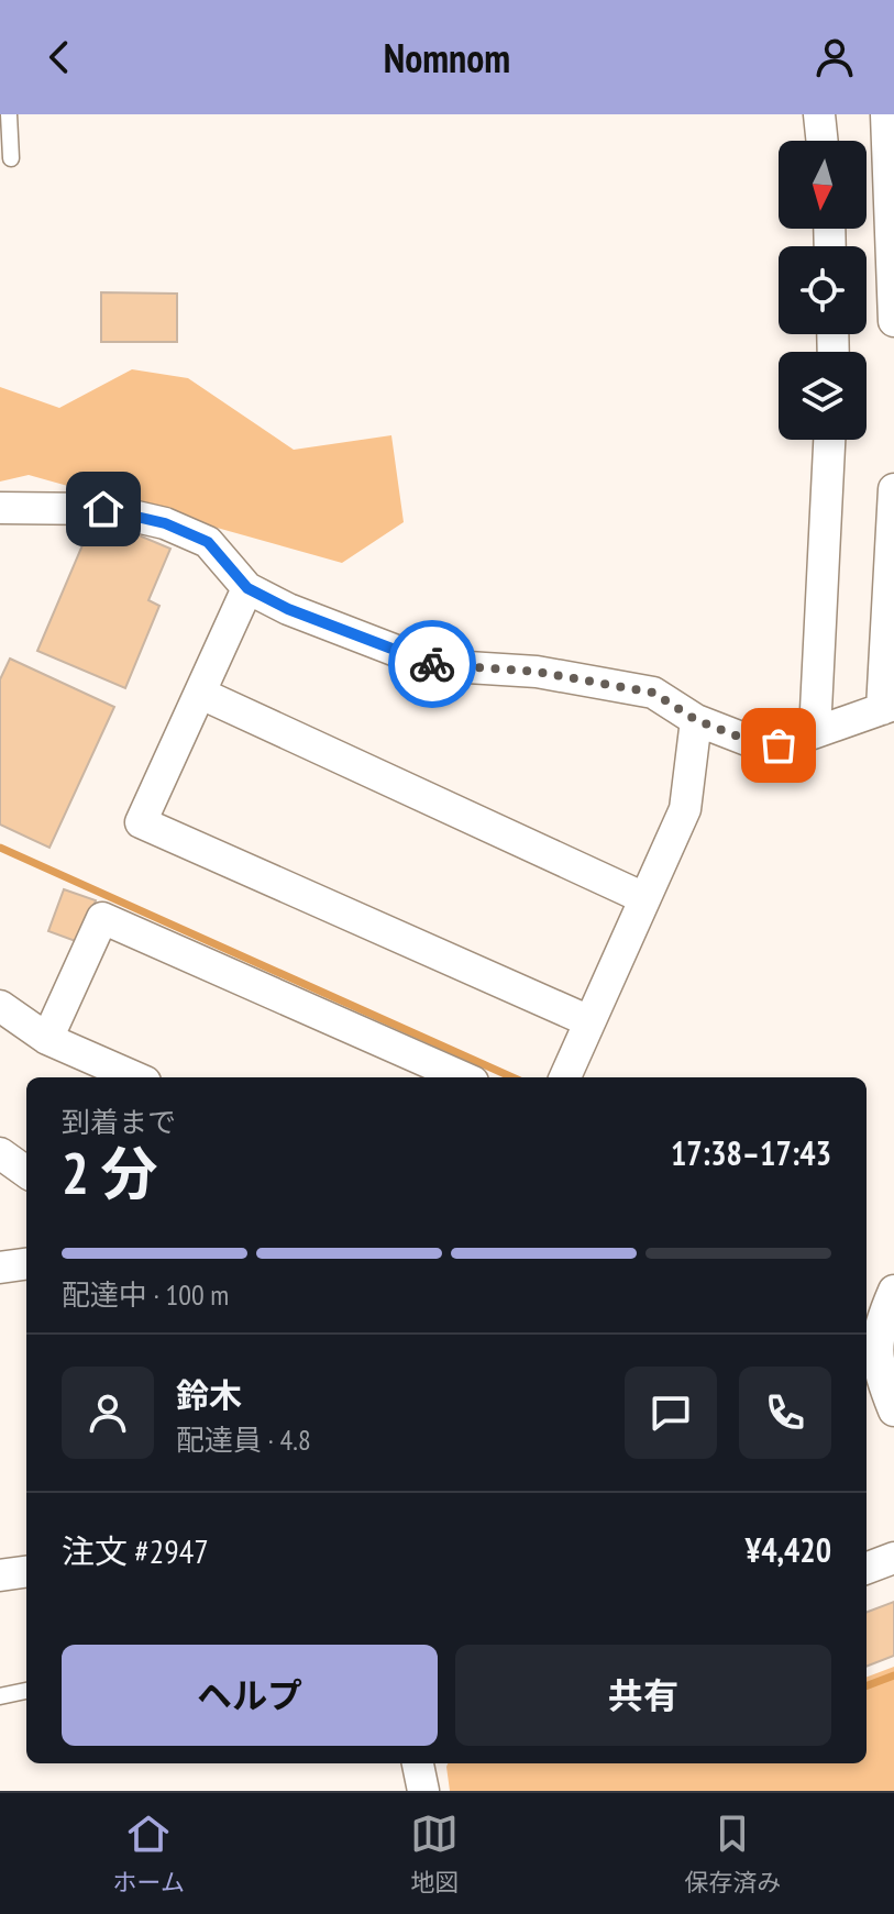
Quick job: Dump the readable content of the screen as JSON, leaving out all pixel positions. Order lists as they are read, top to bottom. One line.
{"north":"bottom","page":{"header":"Nomnom","heading":["2 分","到着まで","17:38–17:43"],"panel":["鈴木","配達員 · 4.8","注文 #2947","¥4,420"],"bar":"配達中 · 100 m","buttons":["ヘルプ","共有"],"tabs":["ホーム","地図","保存済み"]}}
